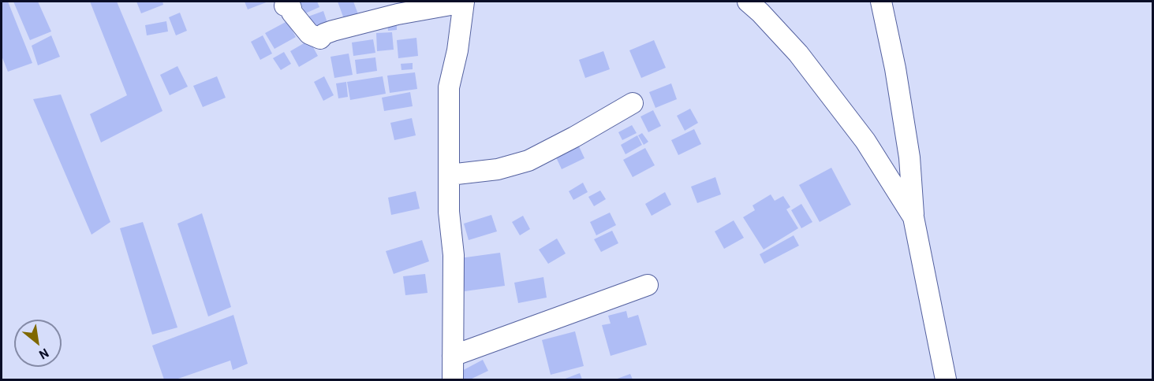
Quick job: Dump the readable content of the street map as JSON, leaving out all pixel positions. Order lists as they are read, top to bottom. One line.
{"north":"bottom right"}
